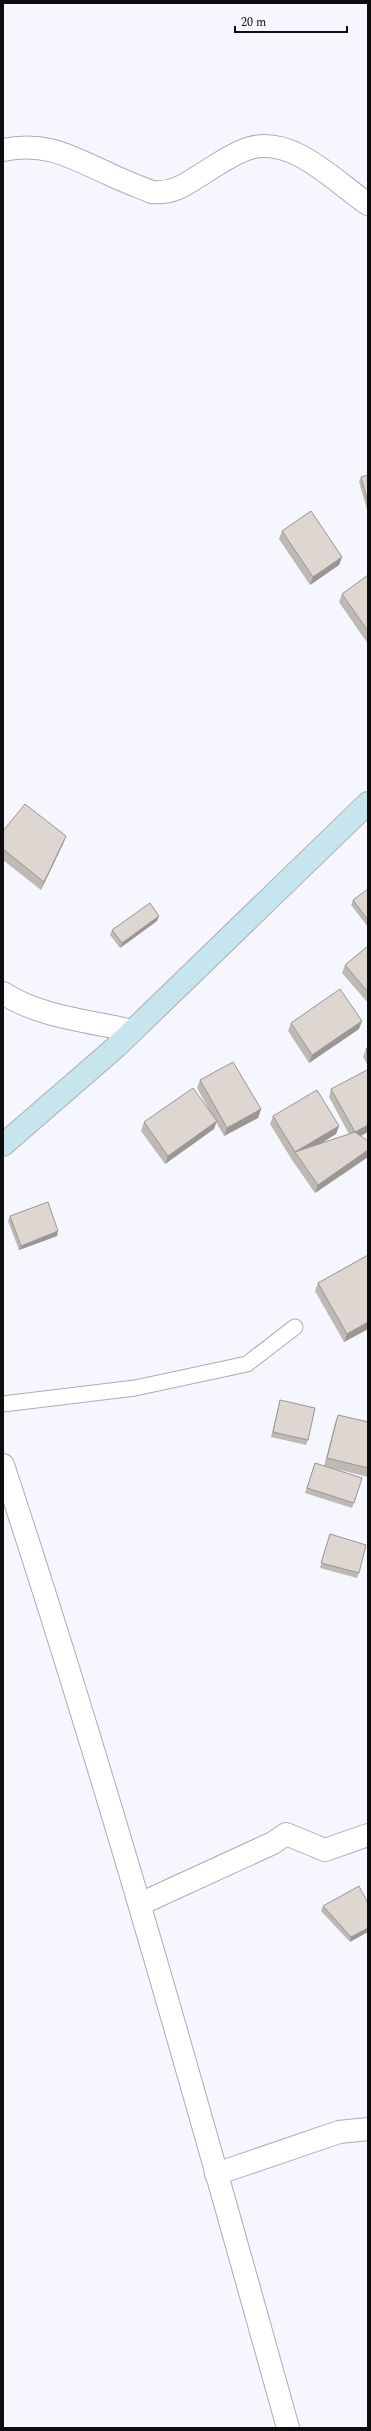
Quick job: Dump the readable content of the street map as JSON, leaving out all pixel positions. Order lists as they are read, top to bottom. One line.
{"scale_bar":"20 m"}
